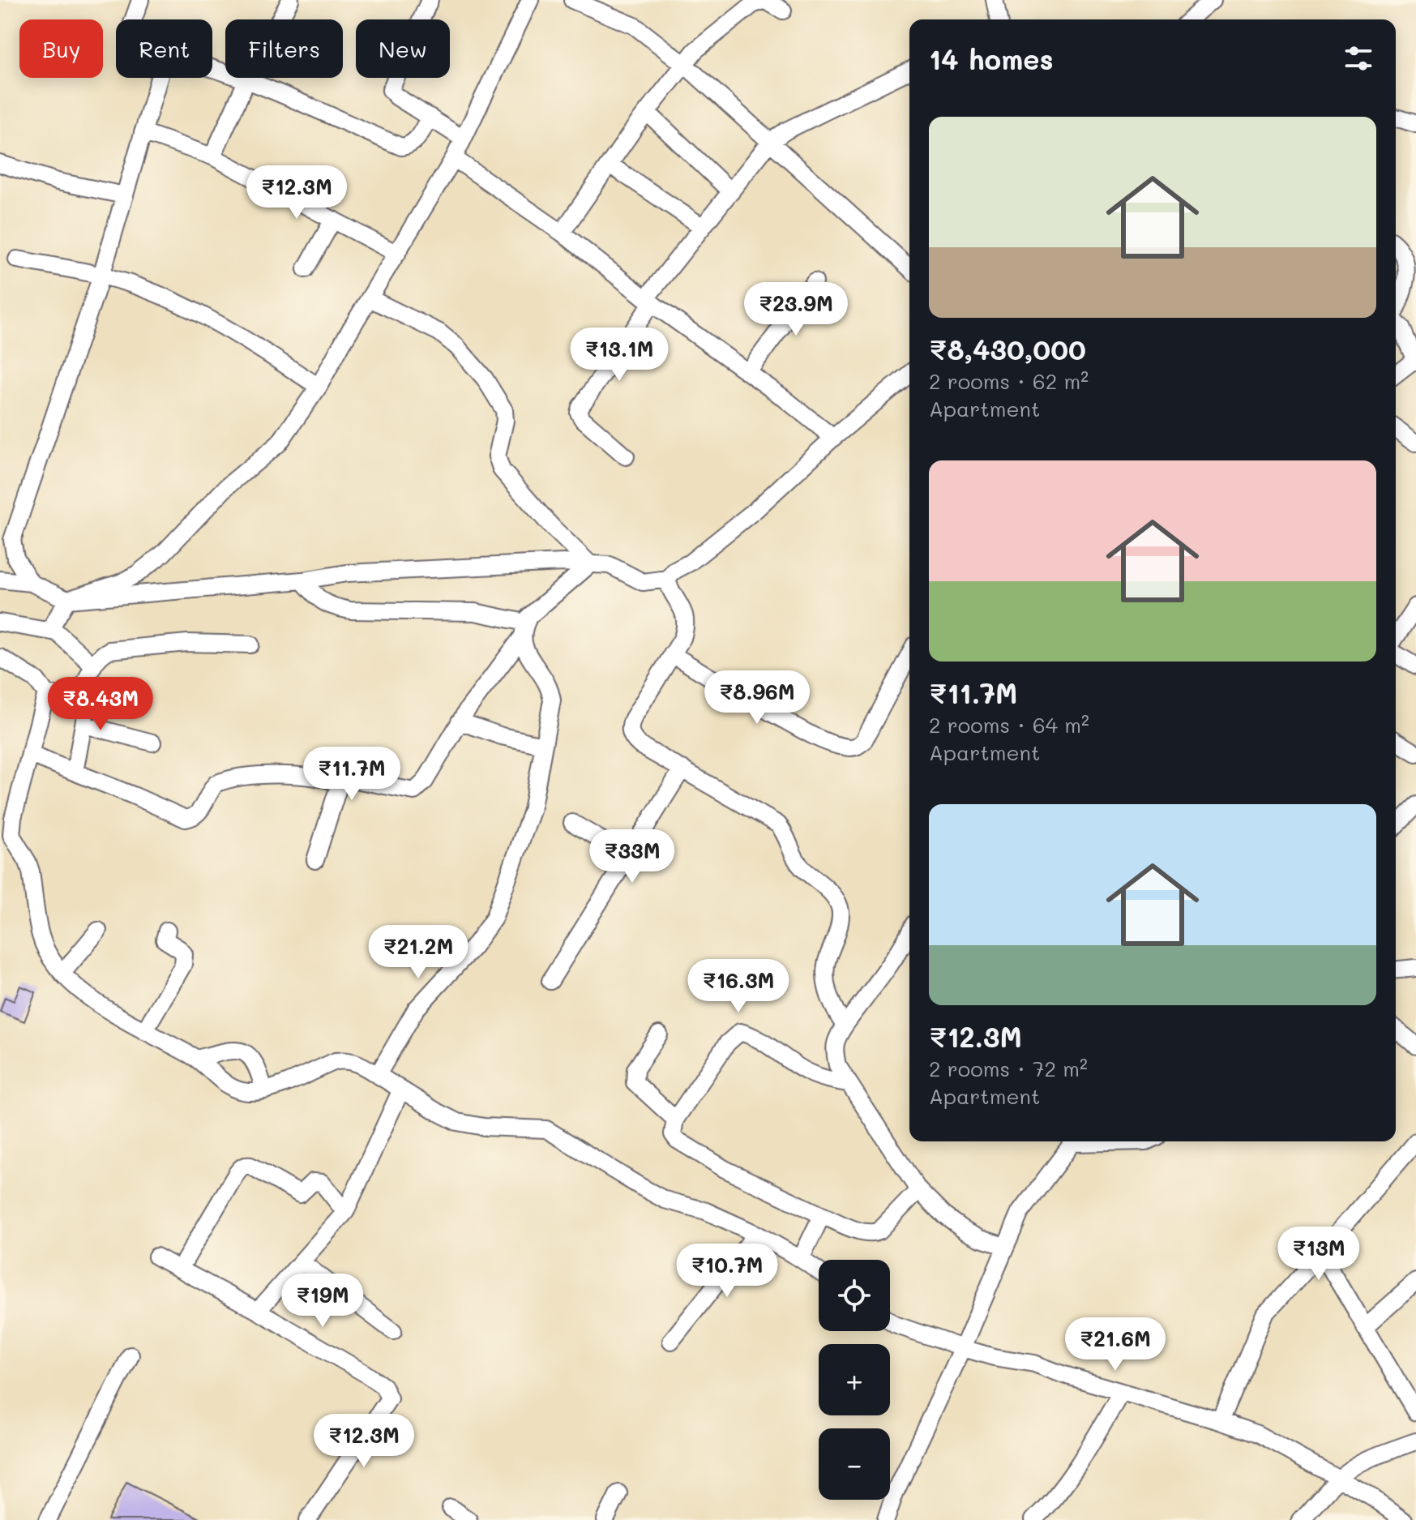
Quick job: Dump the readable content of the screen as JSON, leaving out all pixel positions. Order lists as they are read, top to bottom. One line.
{"page":{"chip":["Buy","Rent","Filters","New"],"heading":"14 homes","list":[{"name":"₹8,430,000","note":"2 rooms · 62 m² · Apartment"},{"name":"₹11.7M","note":"2 rooms · 64 m² · Apartment"},{"name":"₹12.3M","note":"2 rooms · 72 m² · Apartment"}],"price":["₹12.3M","₹23.9M","₹13.1M","₹8.96M","₹8.43M","₹11.7M","₹33M","₹21.2M","₹16.3M","₹13M","₹10.7M","₹19M","₹21.6M","₹12.3M"],"map_buttons":["+","−"]}}
